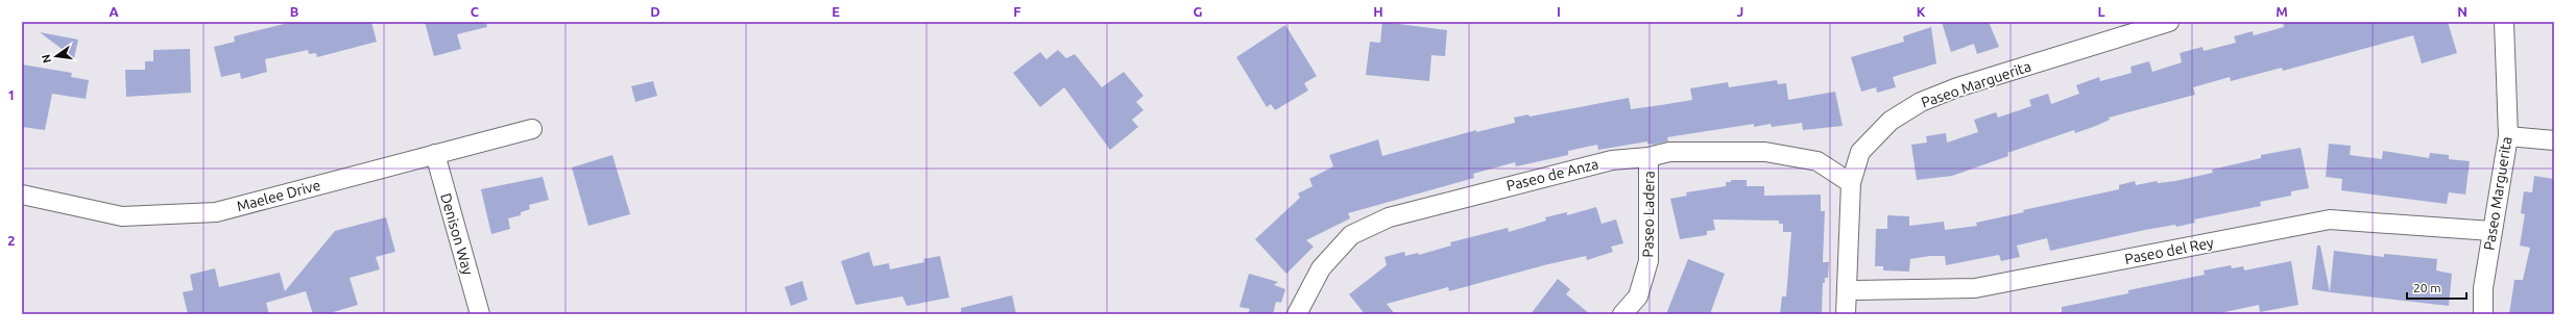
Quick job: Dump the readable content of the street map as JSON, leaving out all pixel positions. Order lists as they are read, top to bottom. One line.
{"streets":{"street":["Paseo Marguerita","Paseo de Anza","Maelee Drive","Paseo Ladera","Denison Way","Paseo del Rey"]},"crossings":[["Paseo Marguerita","Paseo de Anza"],["Paseo Marguerita","Paseo del Rey"],["Paseo de Anza","Paseo Ladera"],["Maelee Drive","Denison Way"]],"scale_bar":"20 m","north":"left","grid":{"columns":["A","B","C","D","E","F","G","H","I","J","K","L","M","N"],"rows":["1","2"]}}
